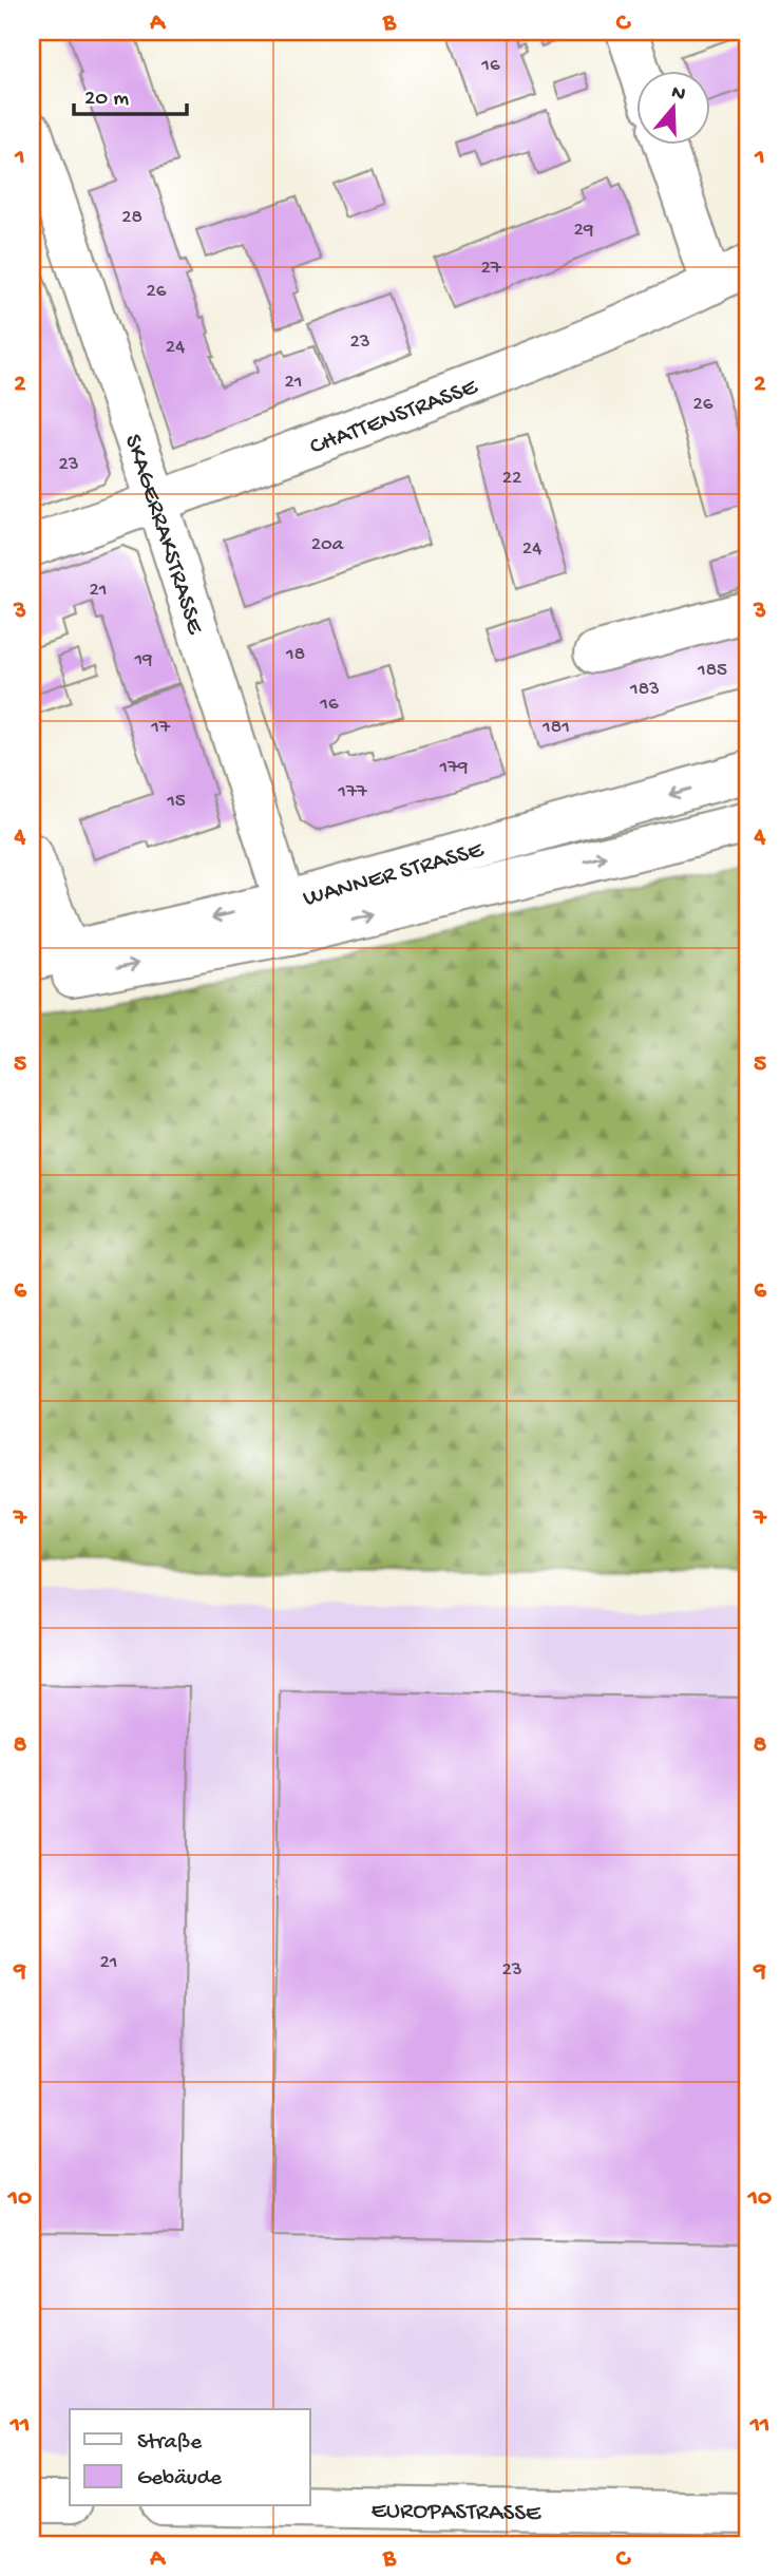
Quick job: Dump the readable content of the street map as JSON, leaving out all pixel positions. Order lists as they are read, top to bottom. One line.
{"streets":{"street":["CHATTENSTRASSE","SKAGERRAKSTRASSE","WANNER STRASSE","EUROPASTRASSE"]},"crossings":[["CHATTENSTRASSE","SKAGERRAKSTRASSE"],["SKAGERRAKSTRASSE","WANNER STRASSE"]],"house_numbers":["16","28","29","27","26","23","24","21","26","23","22","20a","24","21","18","19","185","183","16","17","181","179","177","15","21","23"],"legend":["Straße","Gebäude"],"scale_bar":"20 m","north":"top","grid":{"columns":["A","B","C"],"rows":["1","2","3","4","5","6","7","8","9","10","11"]}}
